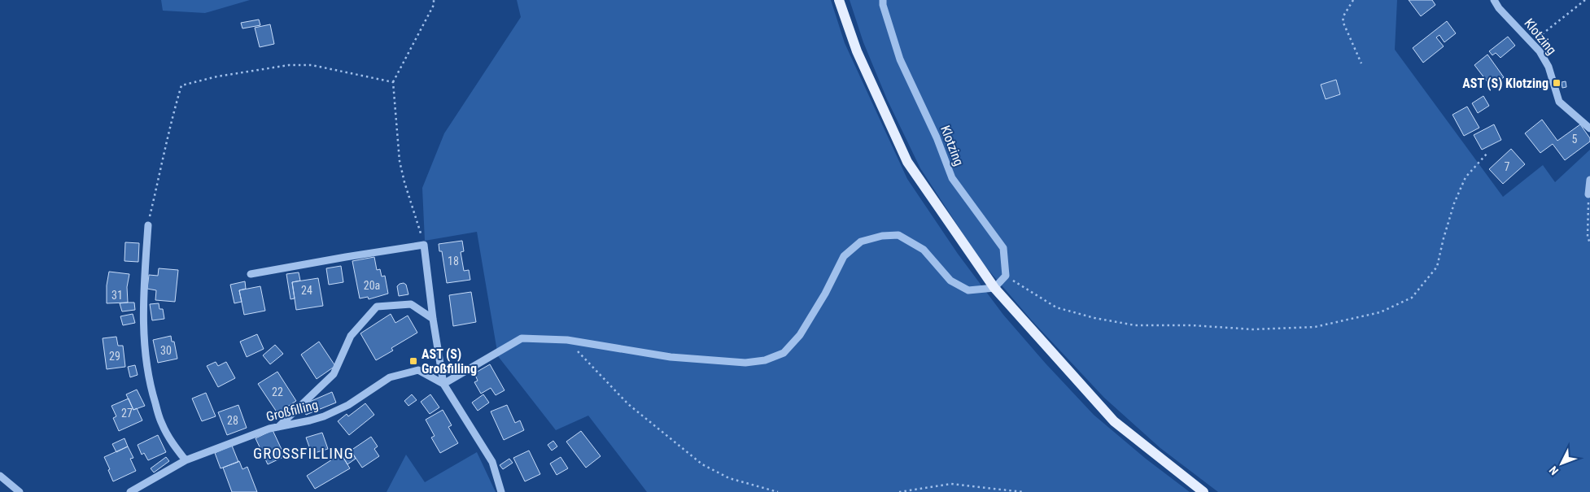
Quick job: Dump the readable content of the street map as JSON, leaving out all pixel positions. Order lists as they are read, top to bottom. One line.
{"streets":{"street":["Klotzing","Großfilling"]},"districts":["GROSSFILLING"],"places":{"transit":["AST (S) Klotzing","AST (S) Großfilling"]},"house_numbers":["5","7","18","20a","24","31","30","29","22","27","28"],"north":"bottom left"}
